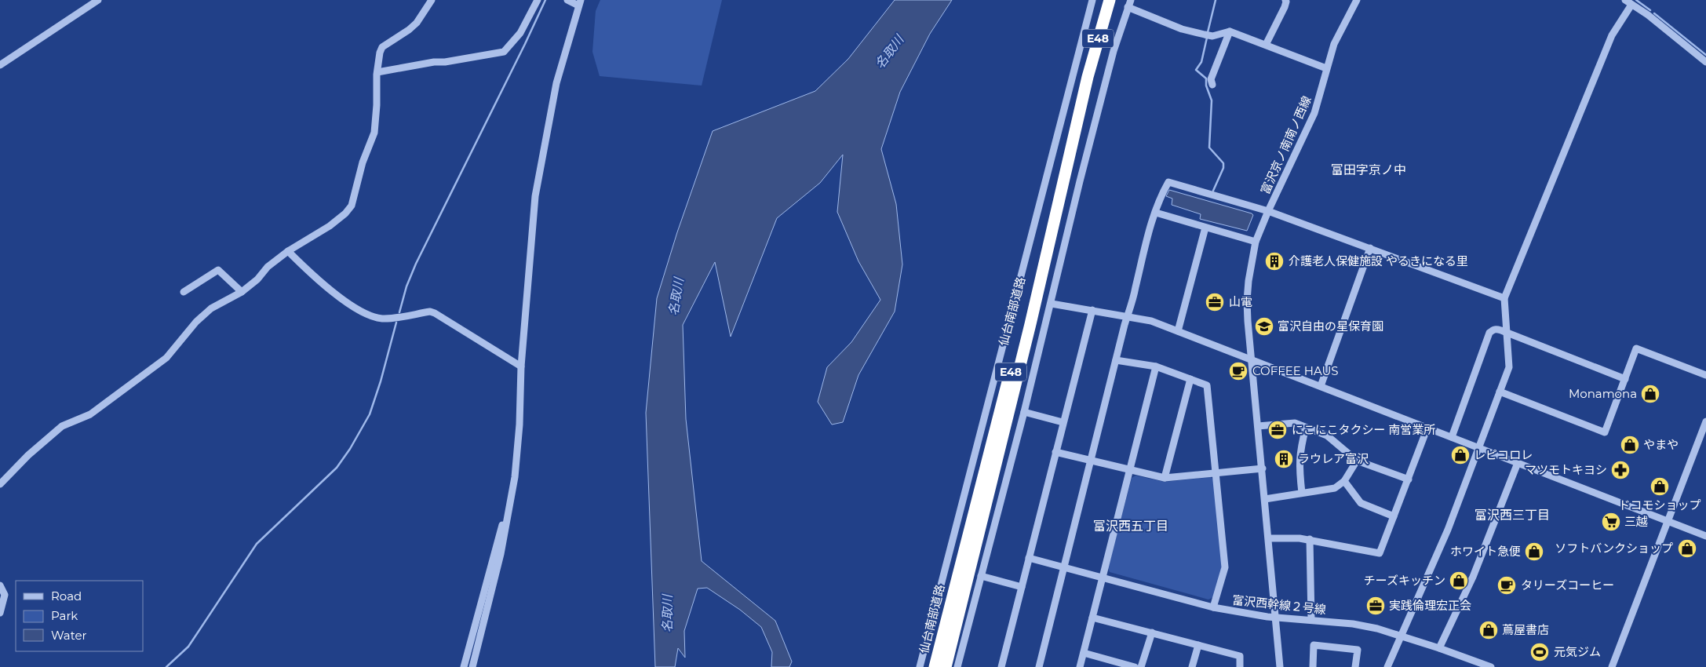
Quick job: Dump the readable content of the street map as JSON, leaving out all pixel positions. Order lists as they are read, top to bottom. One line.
{"streets":{"highway":["E48","仙台南部道路"],"street":["富沢京ノ南南ノ西線","富沢西幹線２号線"]},"crossings":[["富沢京ノ南南ノ西線","富沢西幹線２号線"]],"districts":["富田字京ノ中","富沢西三丁目","富沢西五丁目"],"water":["名取川"],"places":{"building":["介護老人保健施設 やるきになる里","ラウレア富沢"],"office":["山電","にこにこタクシー 南営業所","実践倫理宏正会"],"school or university":["富沢自由の星保育園"],"cafe":["COFFEE HAUS","タリーズコーヒー"],"shop":["Monamona","やまや","レピコロレ","ドコモショップ","ソフトバンクショップ","ホワイト急便","チーズキッチン","蔦屋書店"],"pharmacy":["マツモトキヨシ"],"supermarket":["三越"],"sports":["元気ジム"]},"legend":["Road","Park","Water"]}
